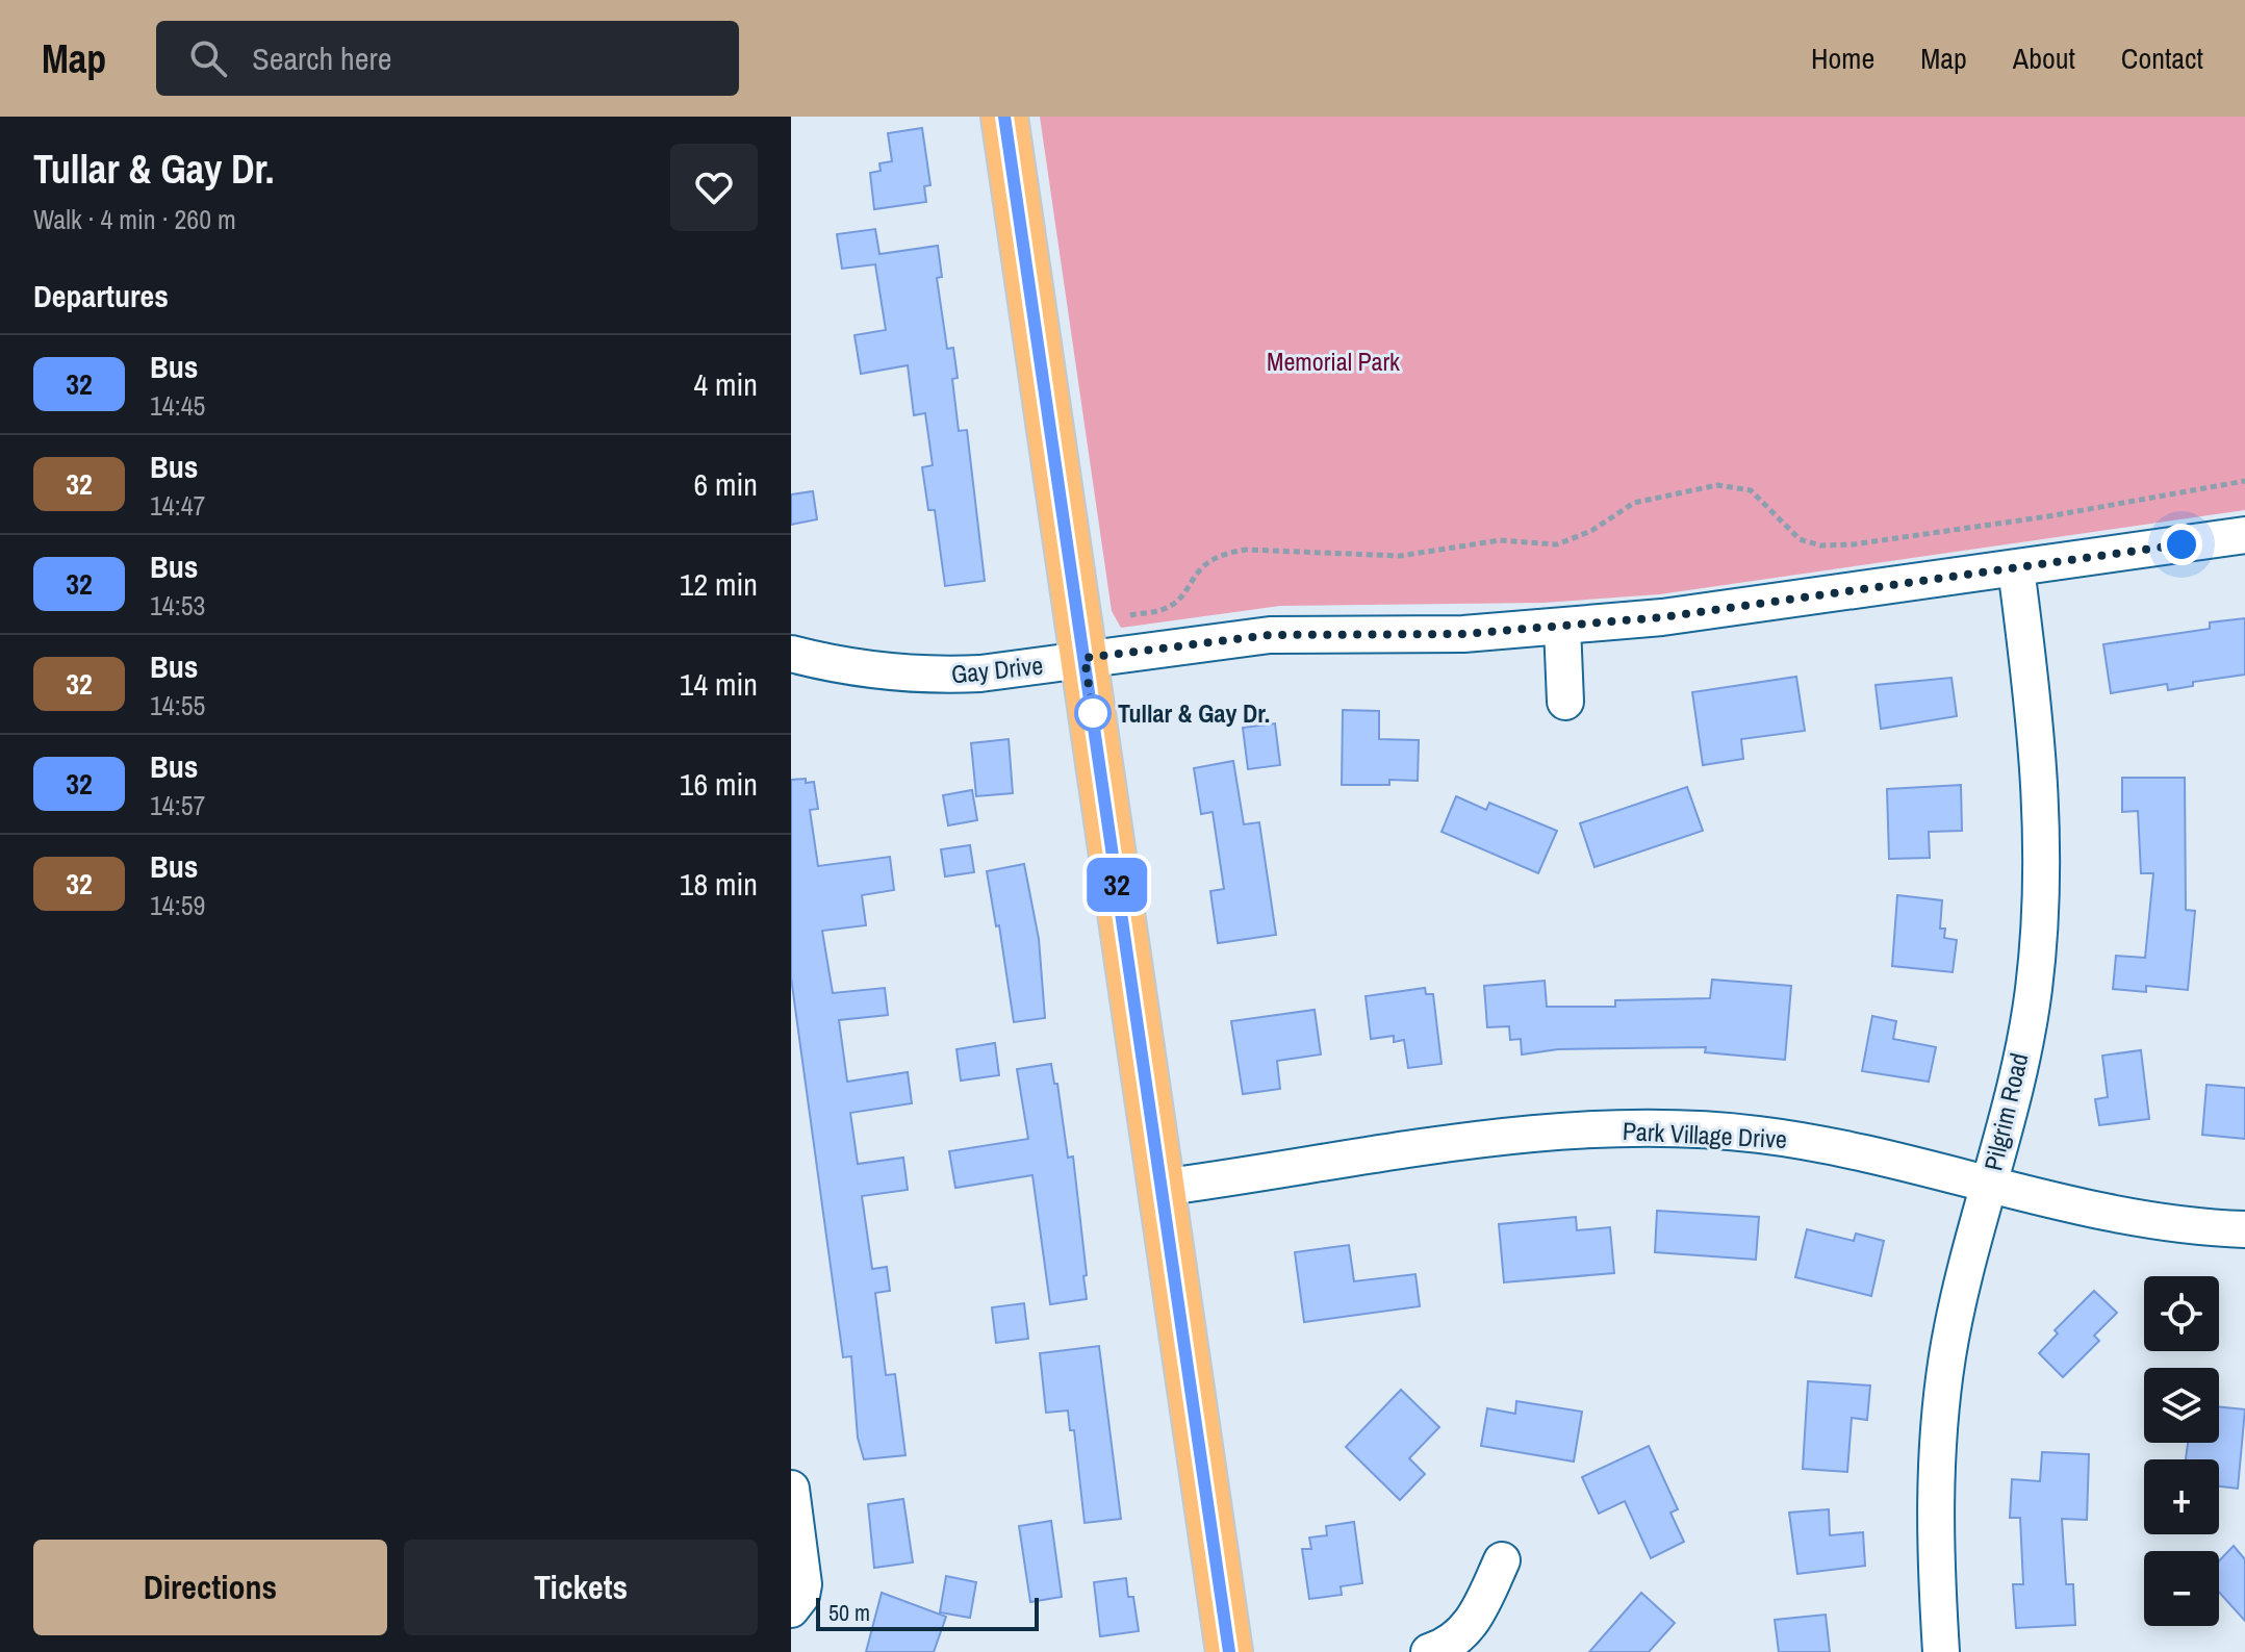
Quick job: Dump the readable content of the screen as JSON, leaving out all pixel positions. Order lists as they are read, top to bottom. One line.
{"streets":{"street":["Gay Drive","Pilgrim Road","Park Village Drive"]},"crossings":[["Gay Drive","Pilgrim Road"],["Pilgrim Road","Park Village Drive"]],"parks":["Memorial Park"],"places":["Tullar & Gay Dr."],"lines":["bus line 32"],"scale_bar":"50 m","page":{"header":"Map","search":"Search here","nav":["Home","Map","About","Contact"],"heading":[["Tullar & Gay Dr.","Walk · 4 min · 260 m"],"Departures"],"on_map":"32","list":[{"mark":"32","name":"Bus","note":"14:45","value":"4 min"},{"mark":"32","name":"Bus","note":"14:47","value":"6 min"},{"mark":"32","name":"Bus","note":"14:53","value":"12 min"},{"mark":"32","name":"Bus","note":"14:55","value":"14 min"},{"mark":"32","name":"Bus","note":"14:57","value":"16 min"},{"mark":"32","name":"Bus","note":"14:59","value":"18 min"}],"map_buttons":["+","−"],"buttons":["Directions","Tickets"],"scale":"50 m"}}
